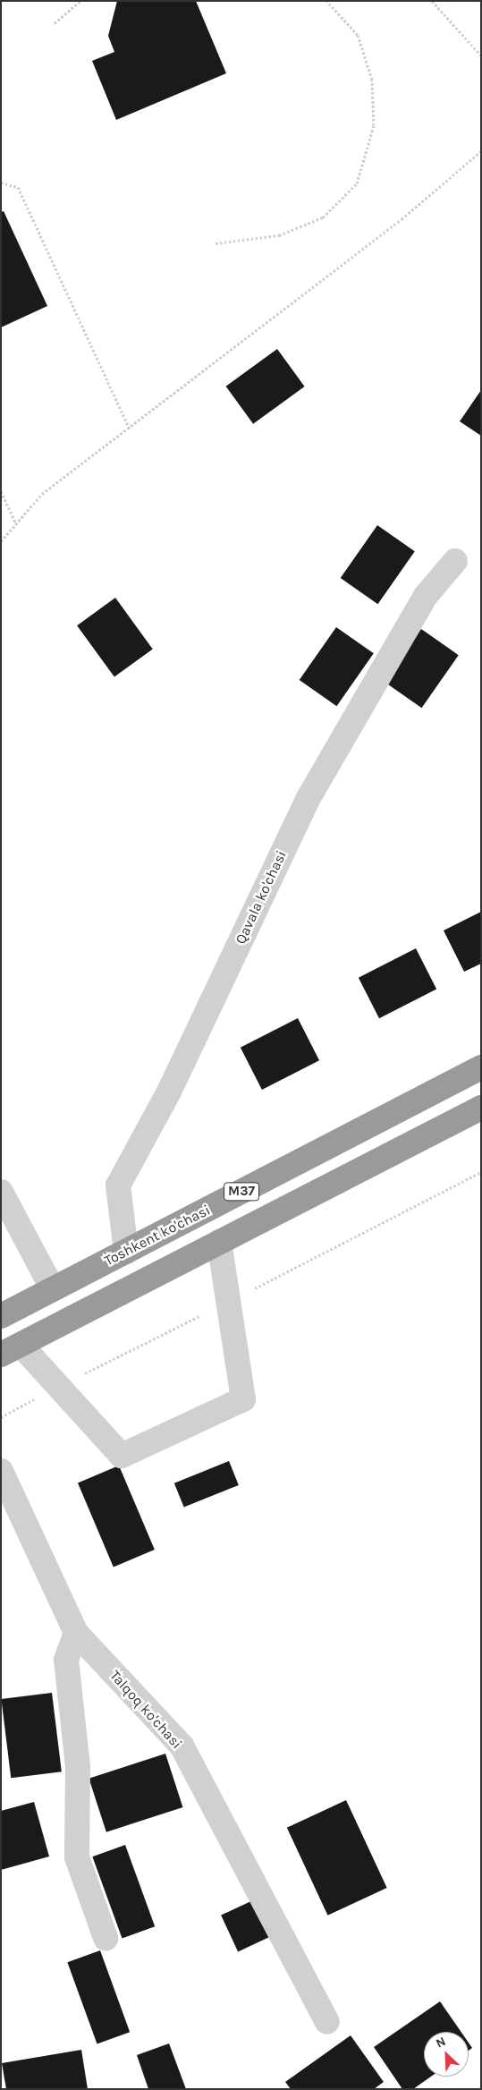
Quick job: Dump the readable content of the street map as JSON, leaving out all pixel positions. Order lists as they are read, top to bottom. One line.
{"streets":{"highway":["M37","Toshkent ko'chasi"],"street":["Qavala ko'chasi","Talqoq ko'chasi"]},"crossings":[["Qavala ko'chasi","Toshkent ko'chasi"]],"north":"top left"}
